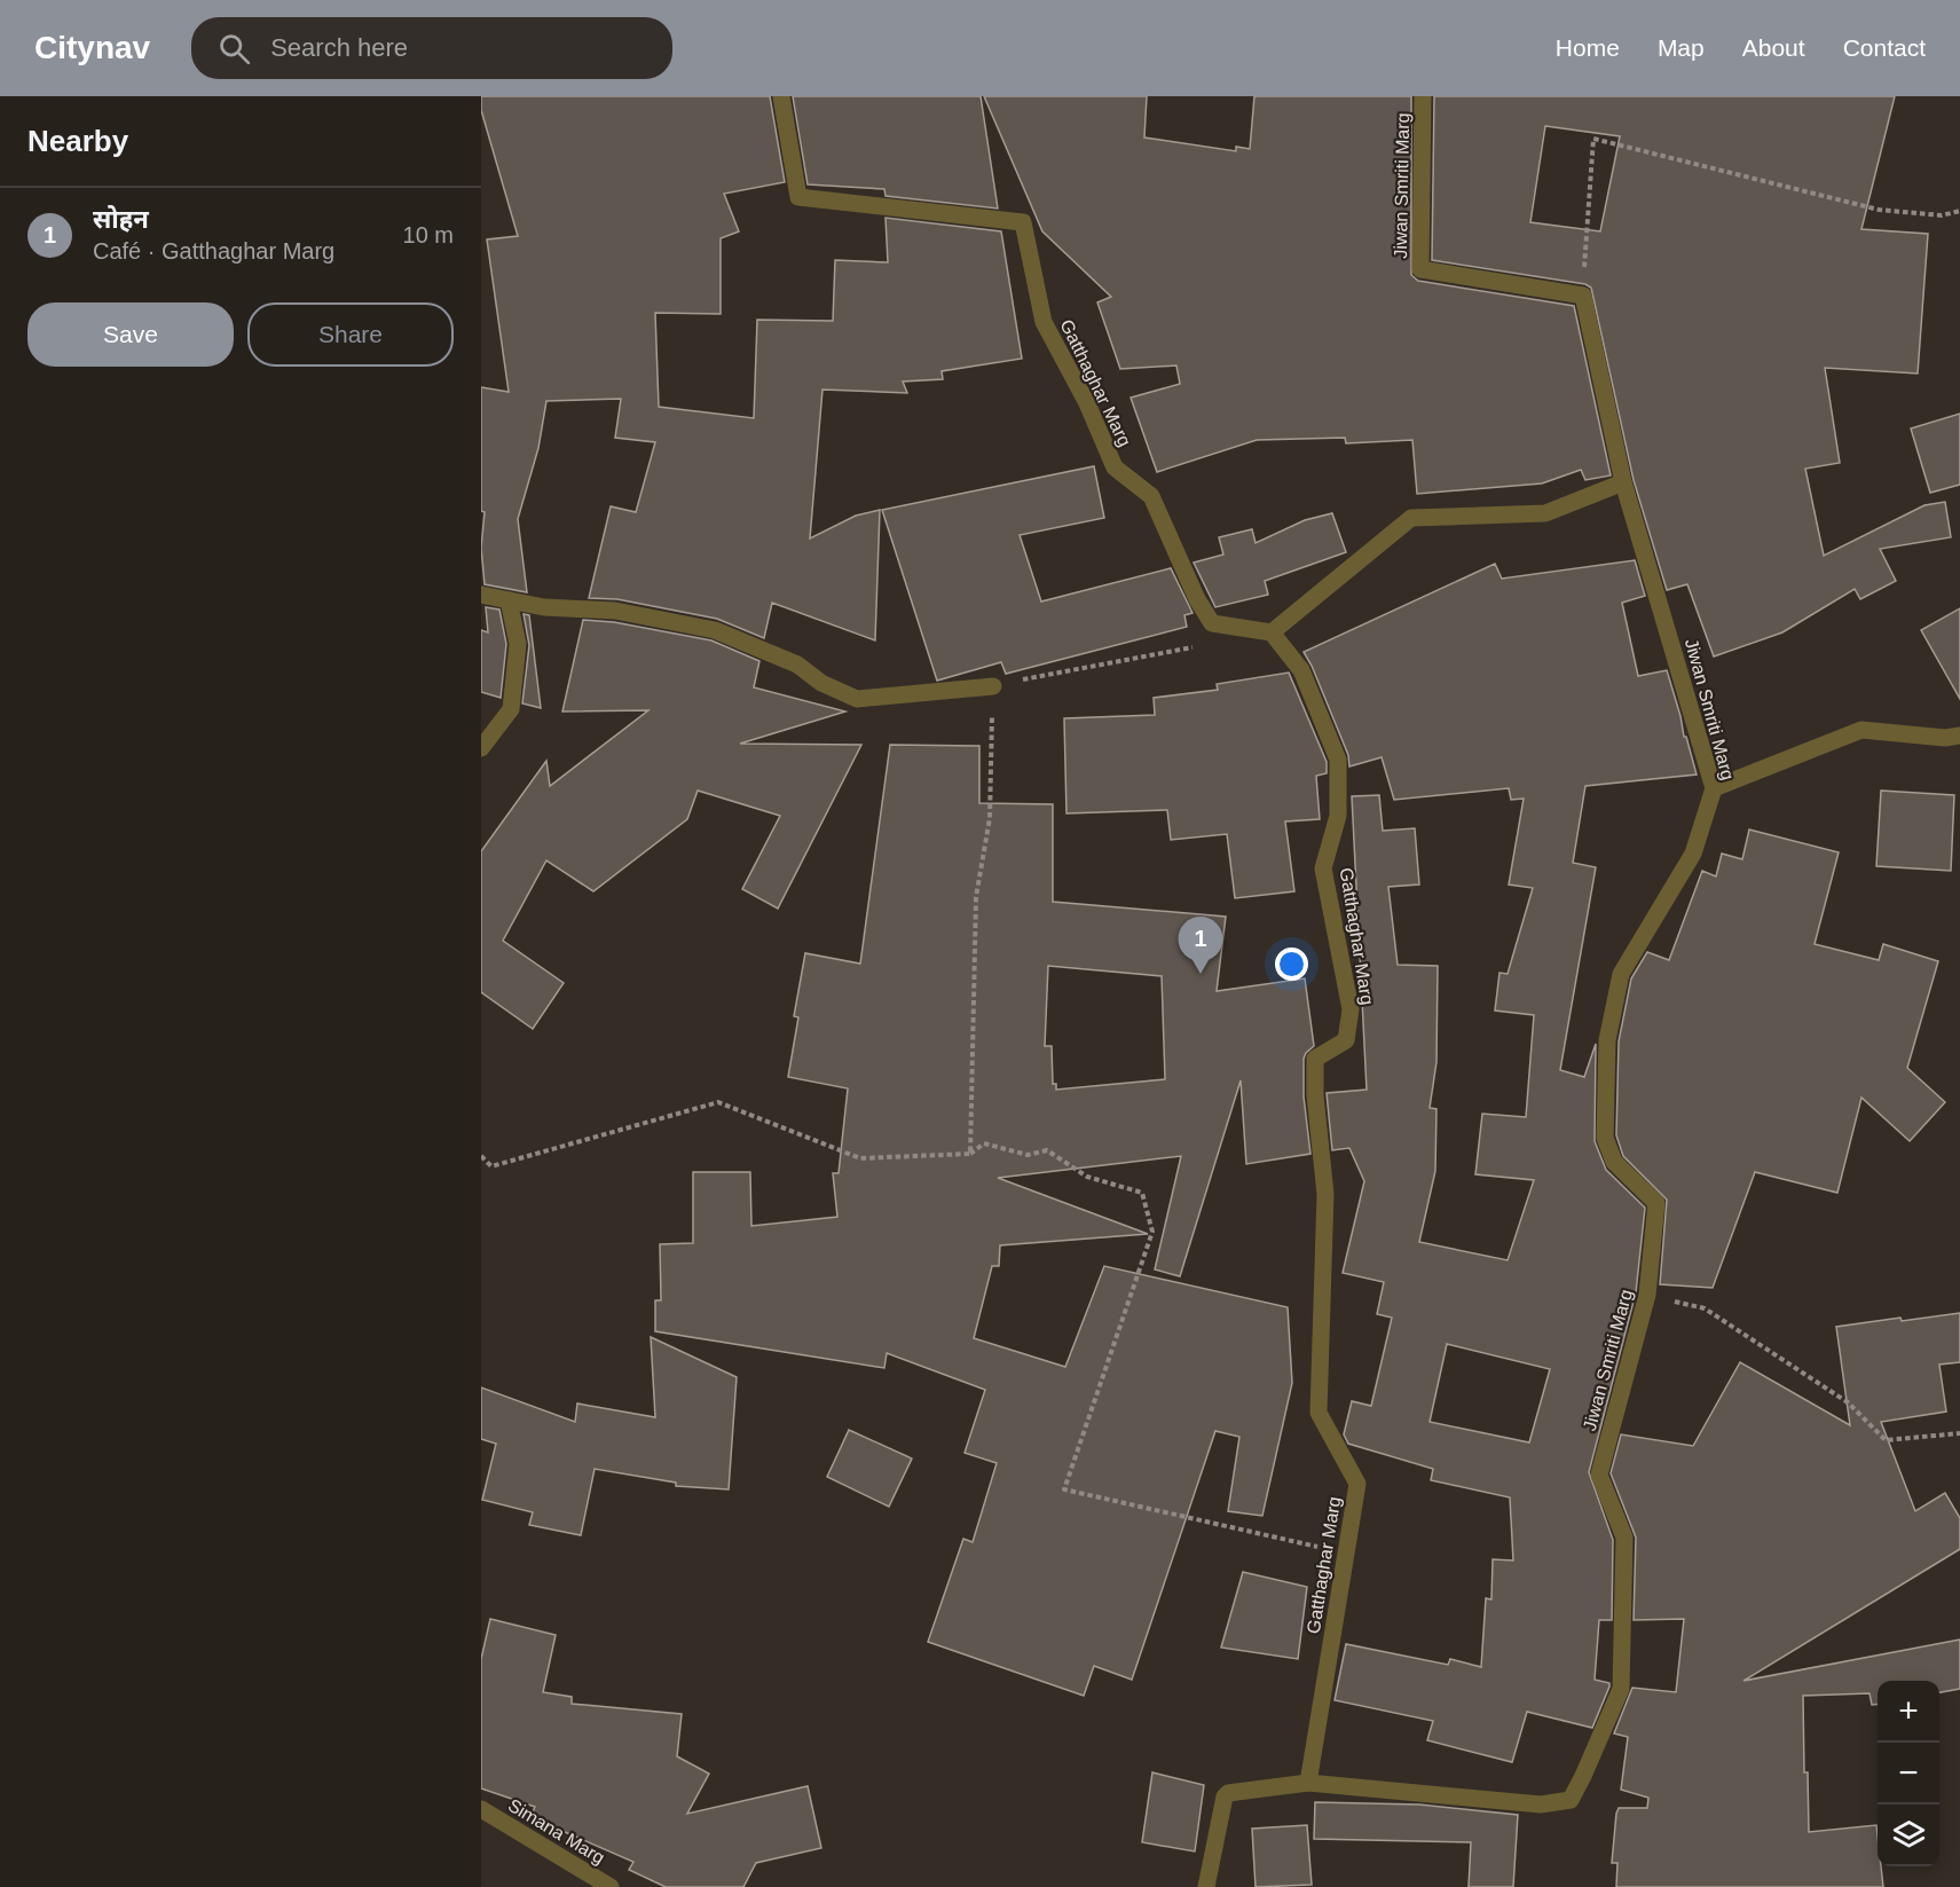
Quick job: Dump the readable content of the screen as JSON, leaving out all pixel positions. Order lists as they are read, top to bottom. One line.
{"streets":{"street":["Jiwan Smriti Marg","Gatthaghar Marg","Simana Marg"]},"crossings":[["Jiwan Smriti Marg","Gatthaghar Marg"]],"page":{"header":"Citynav","search":"Search here","nav":["Home","Map","About","Contact"],"heading":"Nearby","list":[{"mark":"1","name":"सोहन","note":"Café · Gatthaghar Marg","value":"10 m"}],"buttons":["Save","Share"],"pins":"1","map_buttons":["+","−"]}}
